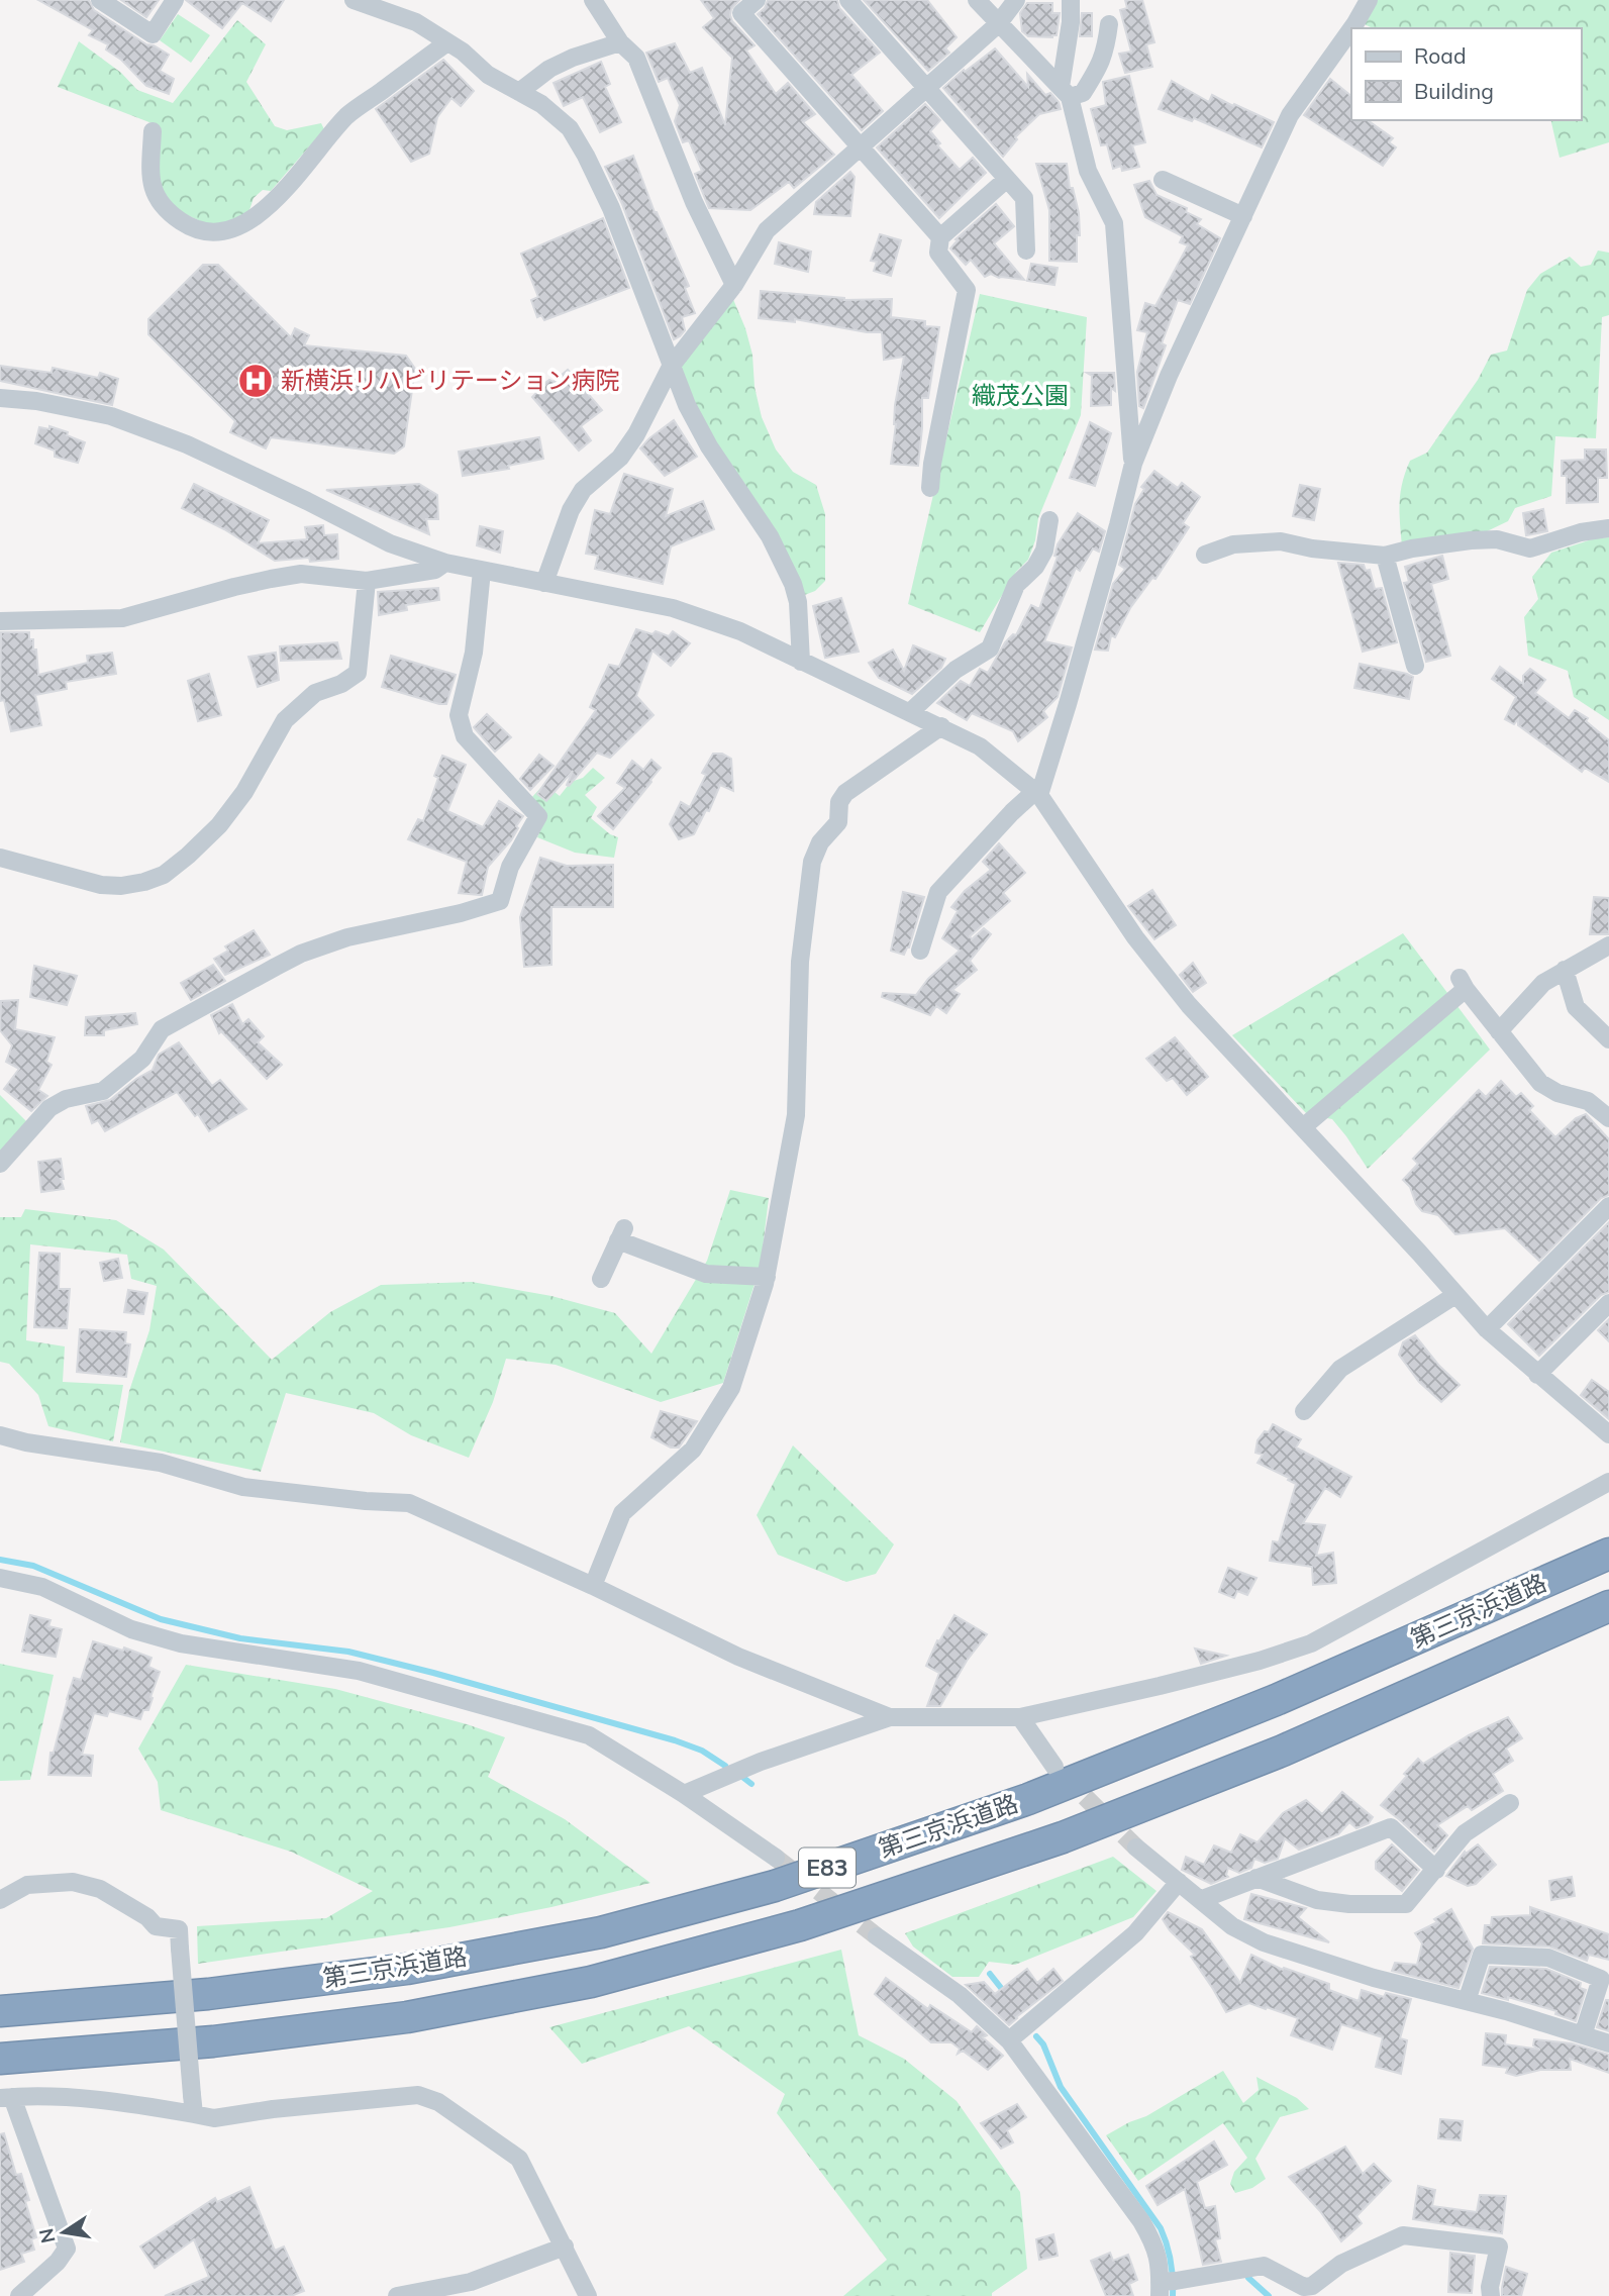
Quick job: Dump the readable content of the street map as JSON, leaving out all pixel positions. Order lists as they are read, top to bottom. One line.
{"streets":{"highway":["第三京浜道路","E83"]},"parks":["織茂公園"],"places":{"hospital":["新横浜リハビリテーション病院"]},"legend":["Road","Building"],"north":"left"}
